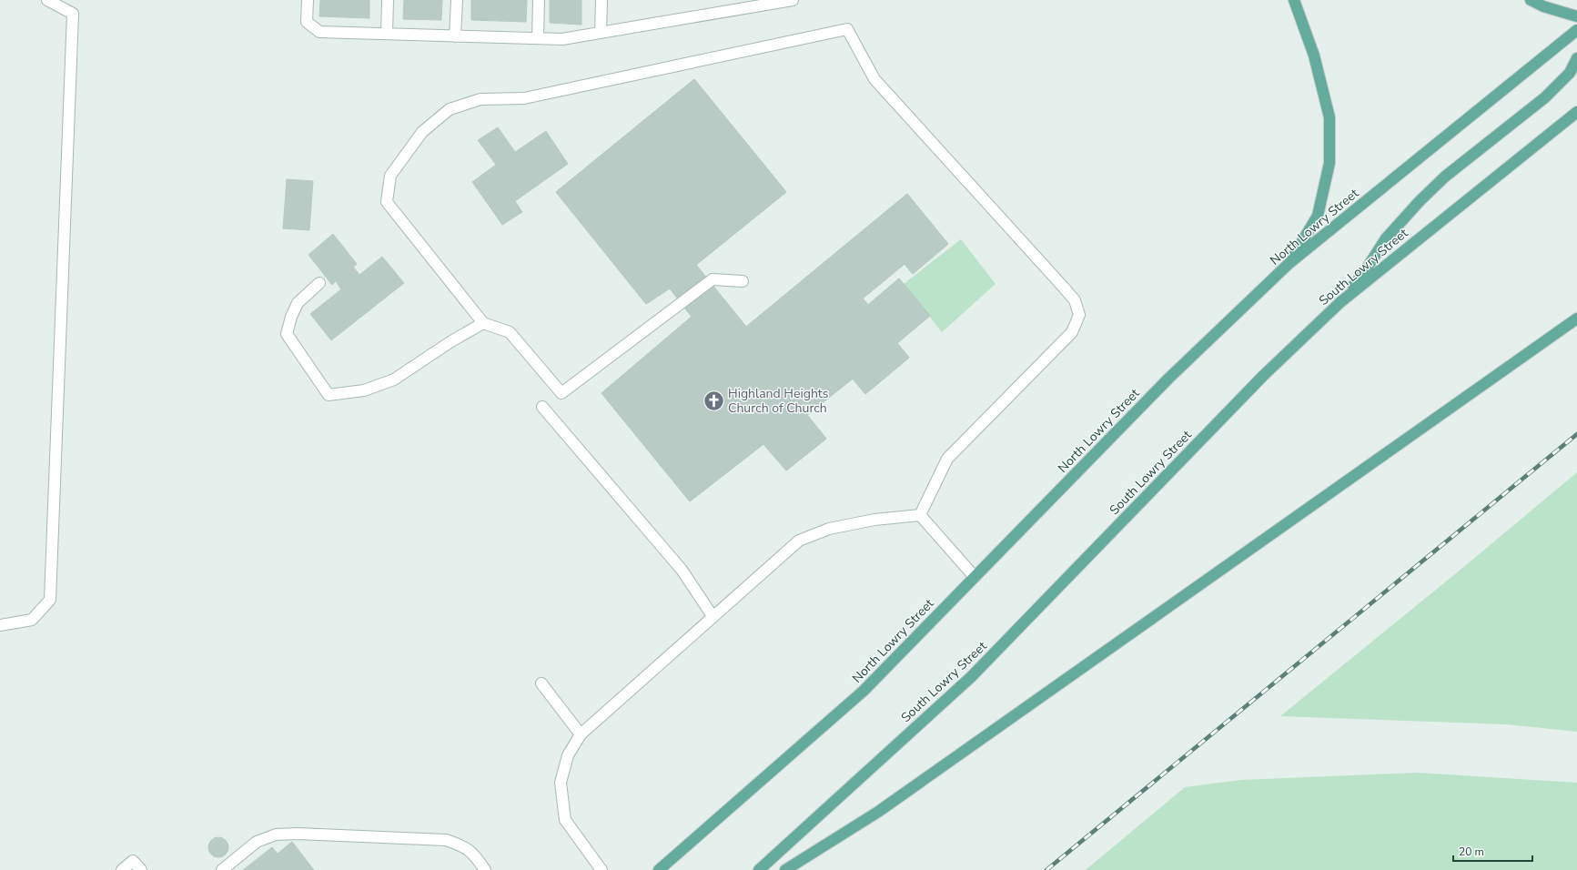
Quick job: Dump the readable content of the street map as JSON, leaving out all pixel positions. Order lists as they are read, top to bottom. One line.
{"streets":{"main road":["North Lowry Street","South Lowry Street"]},"places":{"church":["Highland Heights Church of Church"]},"scale_bar":"20 m"}
